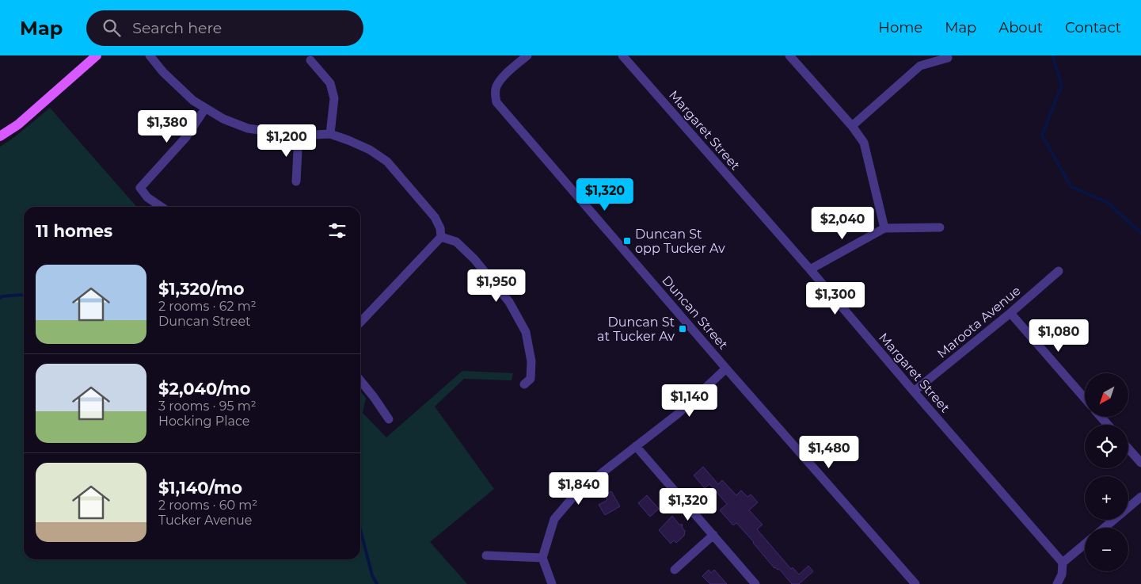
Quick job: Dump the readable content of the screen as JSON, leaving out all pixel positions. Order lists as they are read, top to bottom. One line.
{"streets":{"street":["Margaret Street","Duncan Street","Maroota Avenue"]},"crossings":[["Margaret Street","Maroota Avenue"]],"places":{"transit":["Duncan St opp Tucker Av","Duncan St at Tucker Av"]},"north":"bottom left","page":{"header":"Map","search":"Search here","nav":["Home","Map","About","Contact"],"price":["$1,380","$1,200","$1,320","$2,040","$1,950","$1,300","$1,080","$1,140","$1,480","$1,840","$1,320"],"heading":"11 homes","list":[{"name":"$1,320/mo","note":"2 rooms · 62 m² · Duncan Street"},{"name":"$2,040/mo","note":"3 rooms · 95 m² · Hocking Place"},{"name":"$1,140/mo","note":"2 rooms · 60 m² · Tucker Avenue"}],"map_buttons":["+","−"]}}
